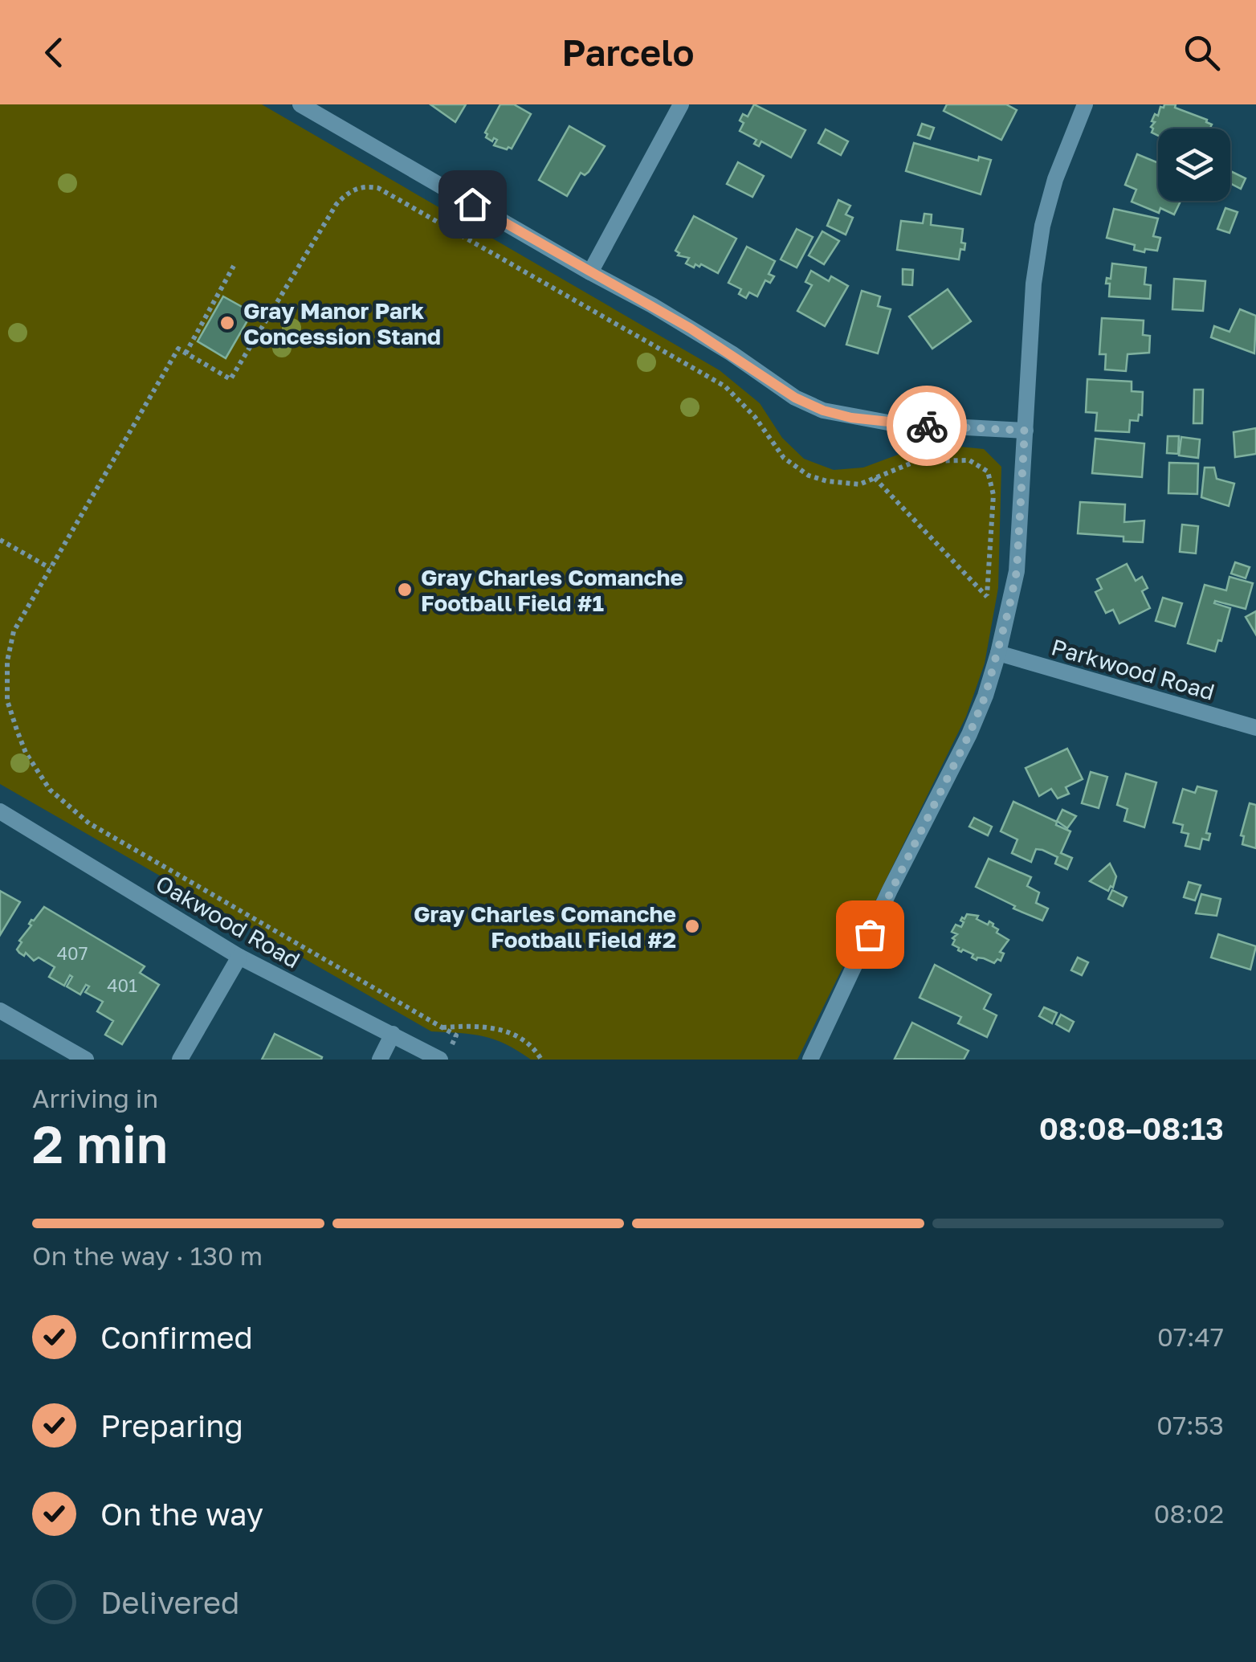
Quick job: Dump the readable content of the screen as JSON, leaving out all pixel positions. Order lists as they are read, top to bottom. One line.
{"streets":{"street":["Parkwood Road","Oakwood Road"]},"places":["Gray Manor Park Concession Stand","Gray Charles Comanche Football Field #1","Gray Charles Comanche Football Field #2"],"house_numbers":["407","401"],"page":{"header":"Parcelo","heading":["2 min","Arriving in","08:08–08:13"],"bar":"On the way · 130 m","list":[["Confirmed","07:47"],["Preparing","07:53"],["On the way","08:02"],"Delivered"]}}
